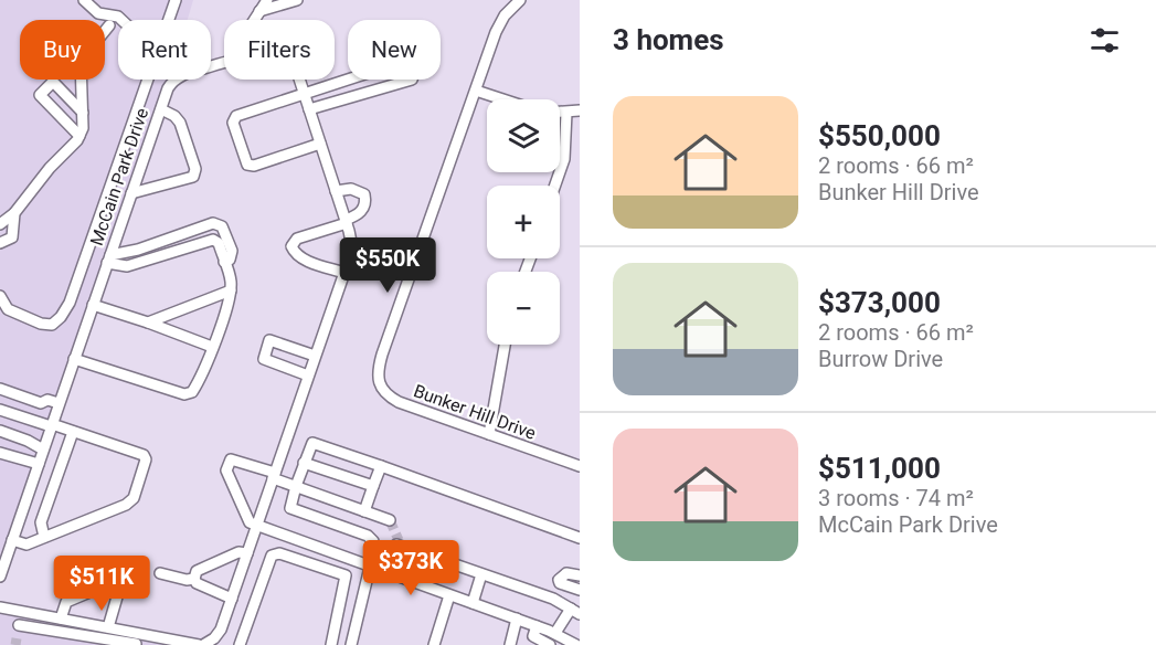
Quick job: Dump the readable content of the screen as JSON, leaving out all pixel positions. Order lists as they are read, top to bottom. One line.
{"streets":{"street":["McCain Park Drive","Bunker Hill Drive"]},"page":{"heading":"3 homes","chip":["Buy","Rent","Filters","New"],"list":[{"name":"$550,000","note":"2 rooms · 66 m² · Bunker Hill Drive"},{"name":"$373,000","note":"2 rooms · 66 m² · Burrow Drive"},{"name":"$511,000","note":"3 rooms · 74 m² · McCain Park Drive"}],"map_buttons":["+","−"],"price":["$550K","$373K","$511K"]}}
